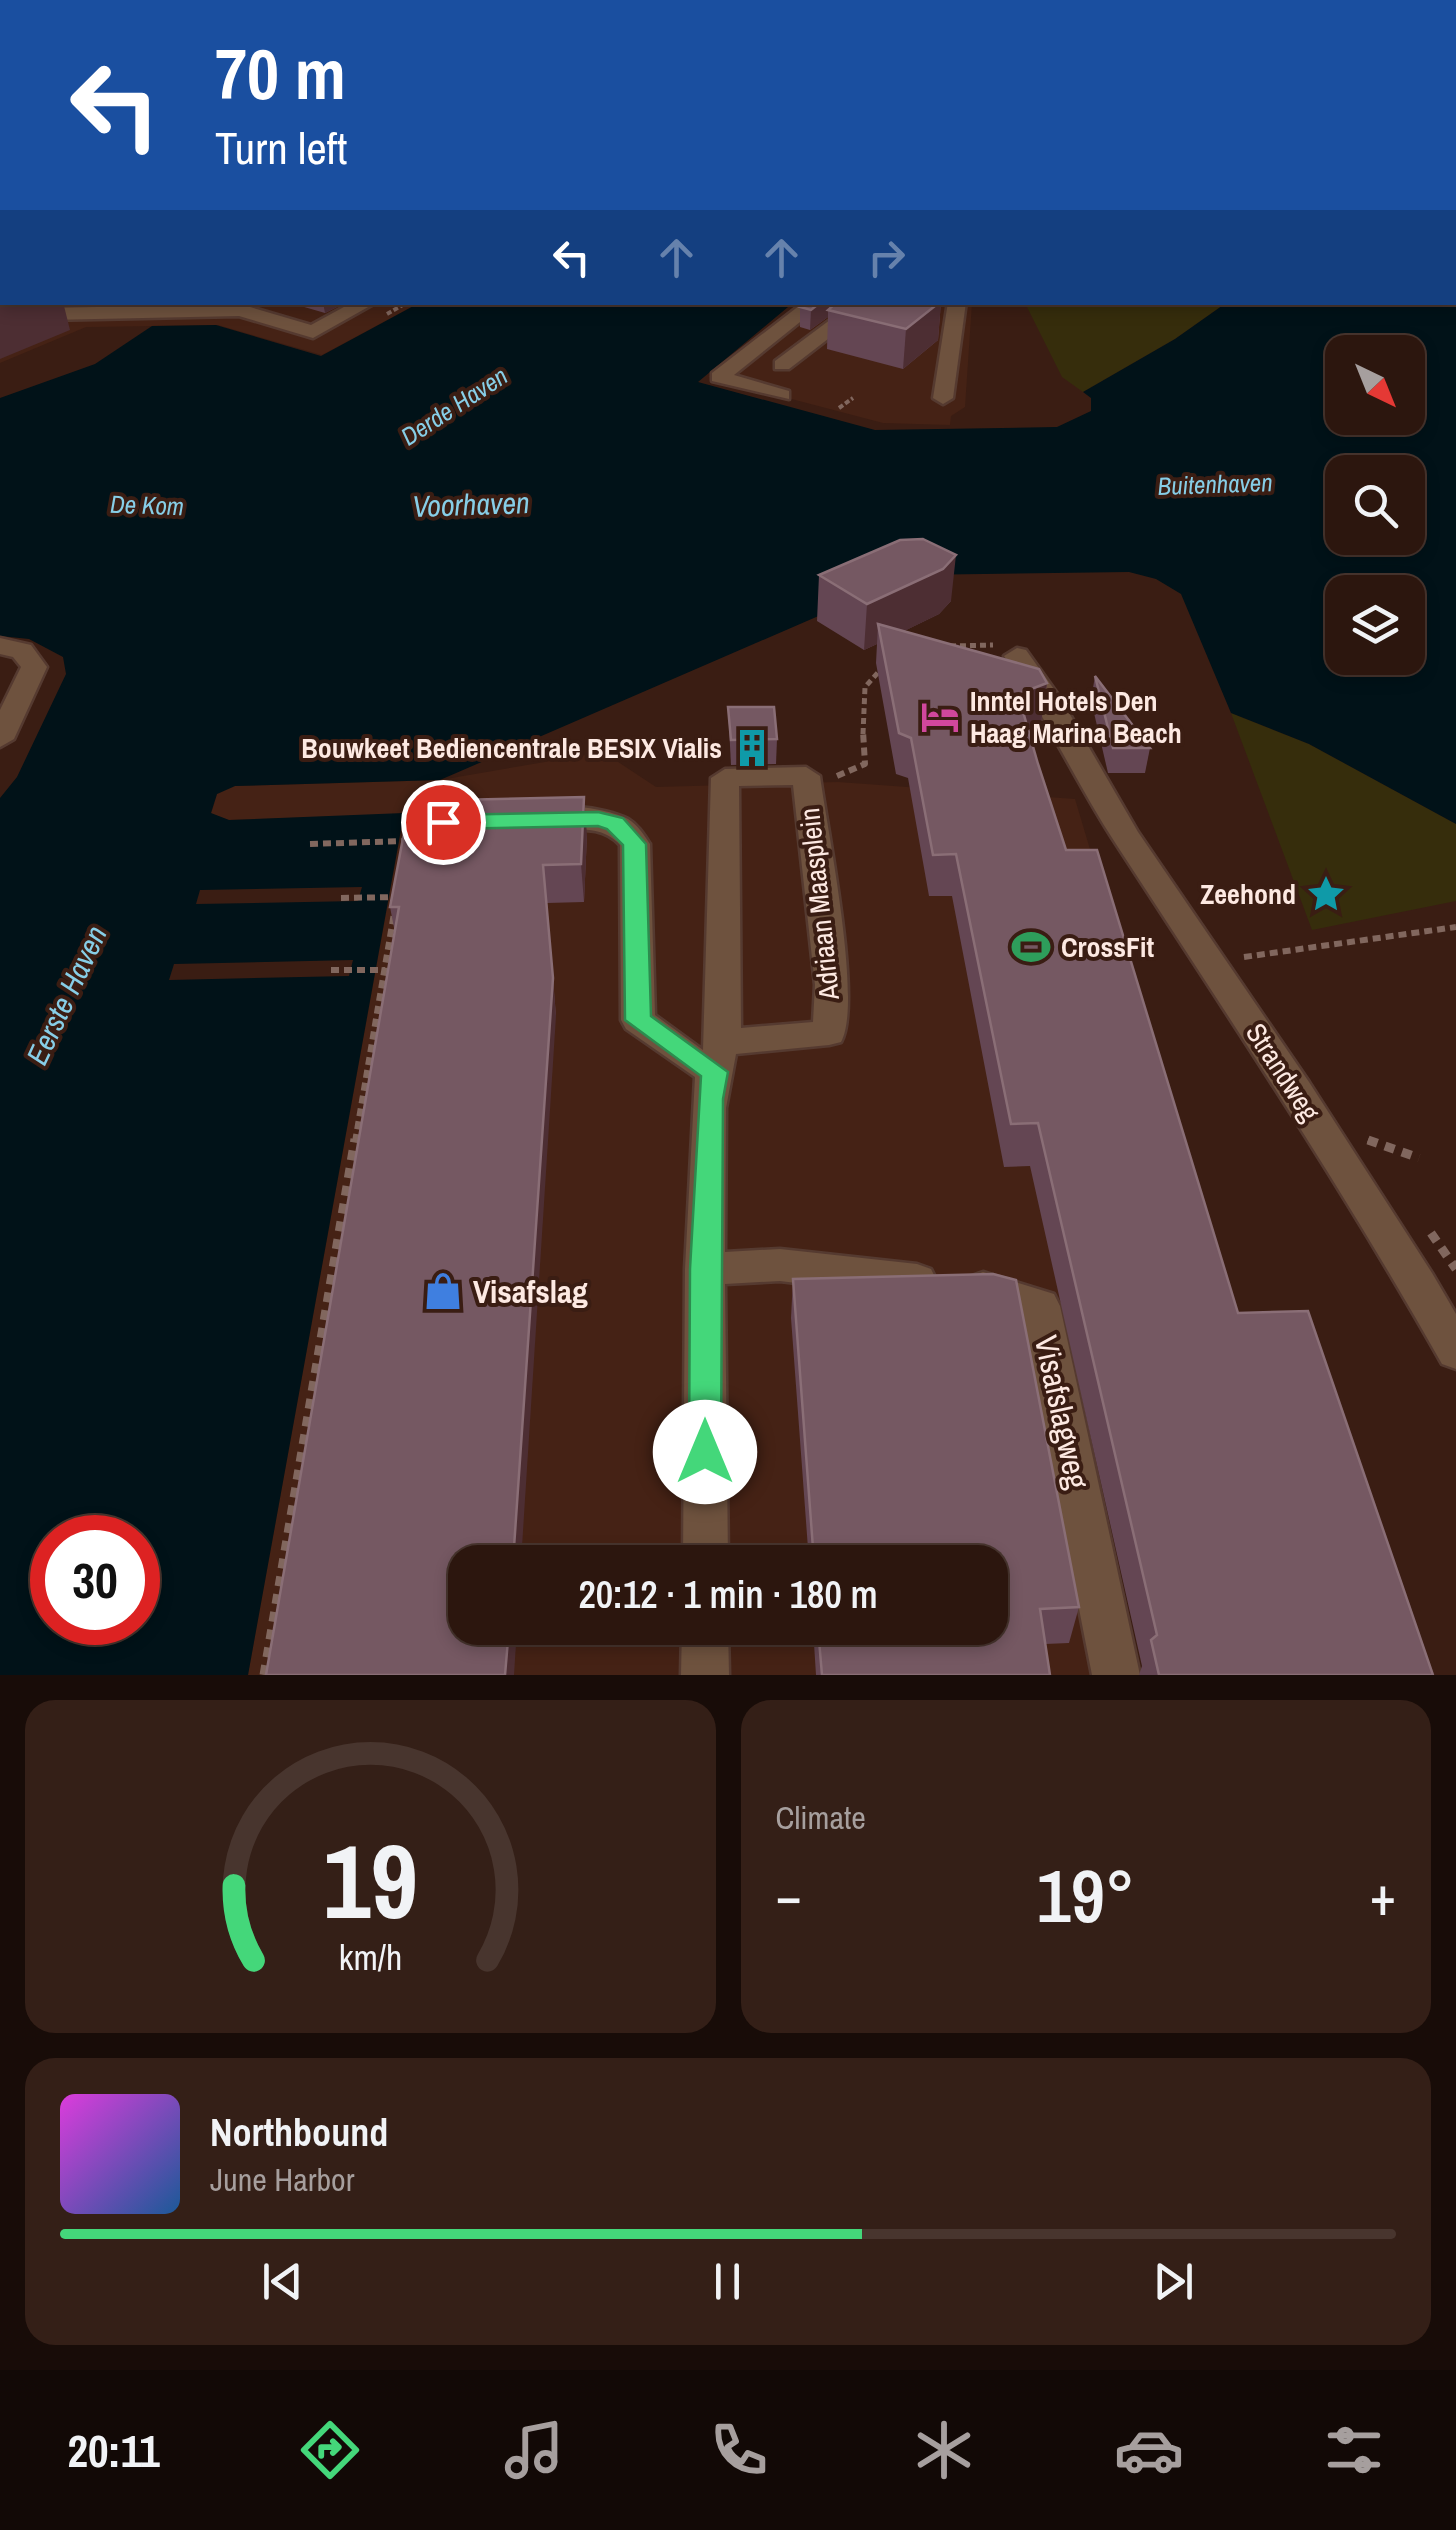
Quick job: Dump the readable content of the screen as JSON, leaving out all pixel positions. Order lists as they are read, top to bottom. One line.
{"streets":{"street":["Adriaan Maasplein","Strandweg","Visafslagweg"]},"water":["Derde Haven","Buitenhaven","Voorhaven","De Kom","Eerste Haven"],"places":{"hotel":["Inntel Hotels Den Haag Marina Beach"],"building":["Bouwkeet Bediencentrale BESIX Vialis"],"place":["Zeehond"],"sports":["CrossFit"],"shop":["Visafslag"]},"north":"bottom right","page":{"turn":["70 m","Turn left"],"limit":"30","trip":"20:12 · 1 min · 180 m","tile":"Climate","heat":["−","19°","+"],"song":["Northbound","June Harbor"],"tabs":"20:11","gauge":["19","km/h"]}}
